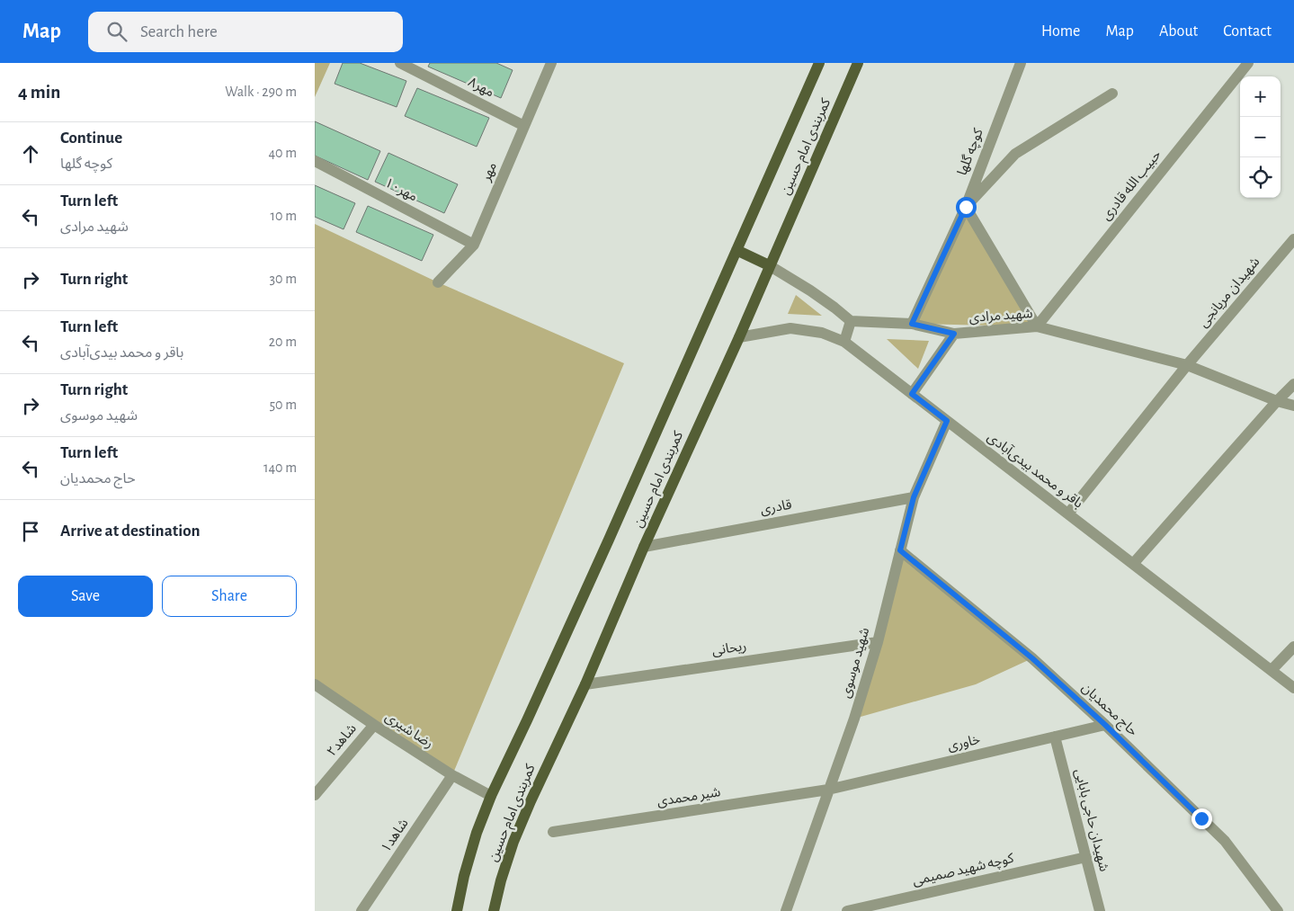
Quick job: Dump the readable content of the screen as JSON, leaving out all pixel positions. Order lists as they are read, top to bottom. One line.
{"streets":{"main road":["کمربندی امام حسین"],"street":["مهر۸","کوچه گلها","مهر","حبیب الله قادری","مهر۱۰","شهیدان مریانجی","شهید مرادی","باقر و محمد بیدی‌آبادی","قادری","ریحانی","شهید موسوی","حاج محمدیان","رضا شیری","شاهد۲","خاوری","شیر محمدی","شهیدان حاجی بابایی","شاهد۱","کوچه شهید صمیمی"]},"crossings":[["مهر۸","مهر"],["کمربندی امام حسین","باقر و محمد بیدی‌آبادی"],["کمربندی امام حسین","قادری"],["کمربندی امام حسین","ریحانی"],["کمربندی امام حسین","رضا شیری"],["کوچه گلها","شهید مرادی"],["مهر","مهر۱۰"],["حبیب الله قادری","شهید مرادی"],["شهیدان مریانجی","شهید مرادی"],["شهیدان مریانجی","باقر و محمد بیدی‌آبادی"],["باقر و محمد بیدی‌آبادی","شهید موسوی"],["قادری","شهید موسوی"],["ریحانی","شهید موسوی"],["شهید موسوی","حاج محمدیان"],["شهید موسوی","خاوری"],["شهید موسوی","شیر محمدی"],["حاج محمدیان","خاوری"],["رضا شیری","شاهد۲"],["رضا شیری","شاهد۱"],["خاوری","شیر محمدی"],["خاوری","شهیدان حاجی بابایی"],["شهیدان حاجی بابایی","کوچه شهید صمیمی"]],"page":{"header":"Map","search":"Search here","nav":["Home","Map","About","Contact"],"heading":["4 min","Walk · 290 m"],"map_buttons":["+","−"],"list":[["Continue","کوچه گلها","40 m"],["Turn left","شهید مرادی","10 m"],["Turn right","30 m"],["Turn left","باقر و محمد بیدی‌آبادی","20 m"],["Turn right","شهید موسوی","50 m"],["Turn left","حاج محمدیان","140 m"],"Arrive at destination"],"buttons":["Save","Share"]}}
